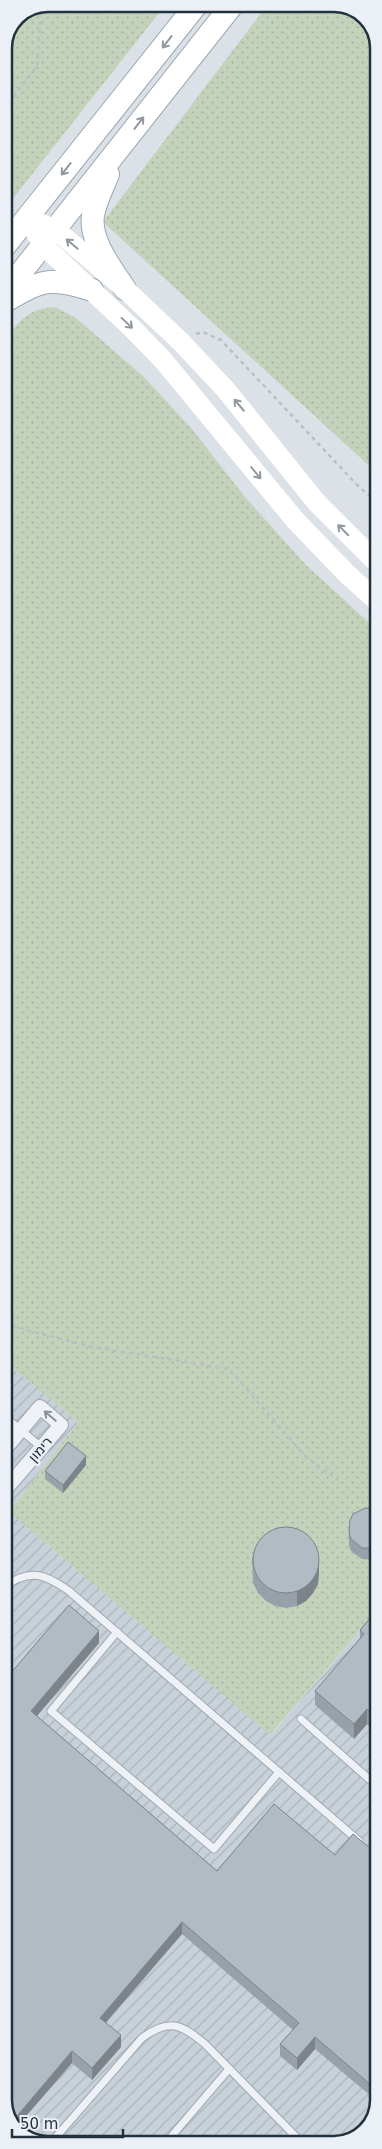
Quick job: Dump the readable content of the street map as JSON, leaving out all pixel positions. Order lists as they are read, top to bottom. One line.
{"streets":{"street":["רימון"]},"scale_bar":"50 m"}
